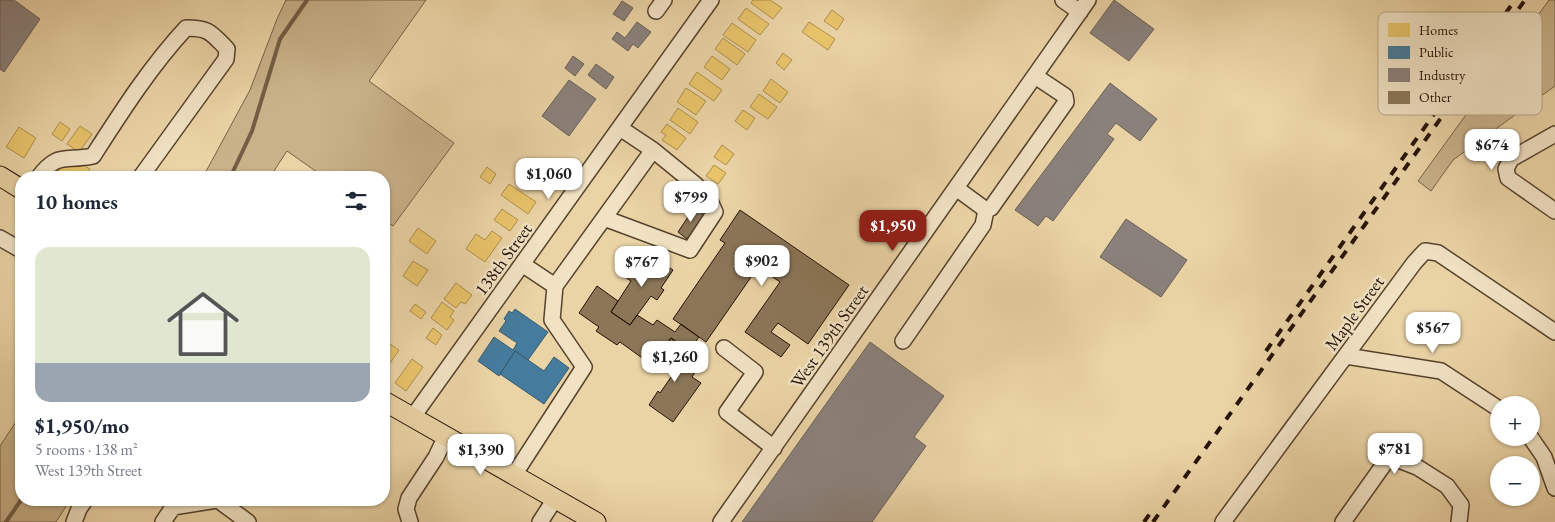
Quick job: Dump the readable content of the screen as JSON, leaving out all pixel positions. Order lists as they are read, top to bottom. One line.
{"streets":{"street":["138th Street","Maple Street","West 139th Street"]},"legend":["Homes","Public","Industry","Other"],"page":{"price":["$674","$1,060","$799","$1,950","$902","$767","$567","$1,260","$781","$1,390"],"heading":"10 homes","list":[{"name":"$1,950/mo","note":"5 rooms · 138 m² · West 139th Street"}],"map_buttons":["+","−"]}}
